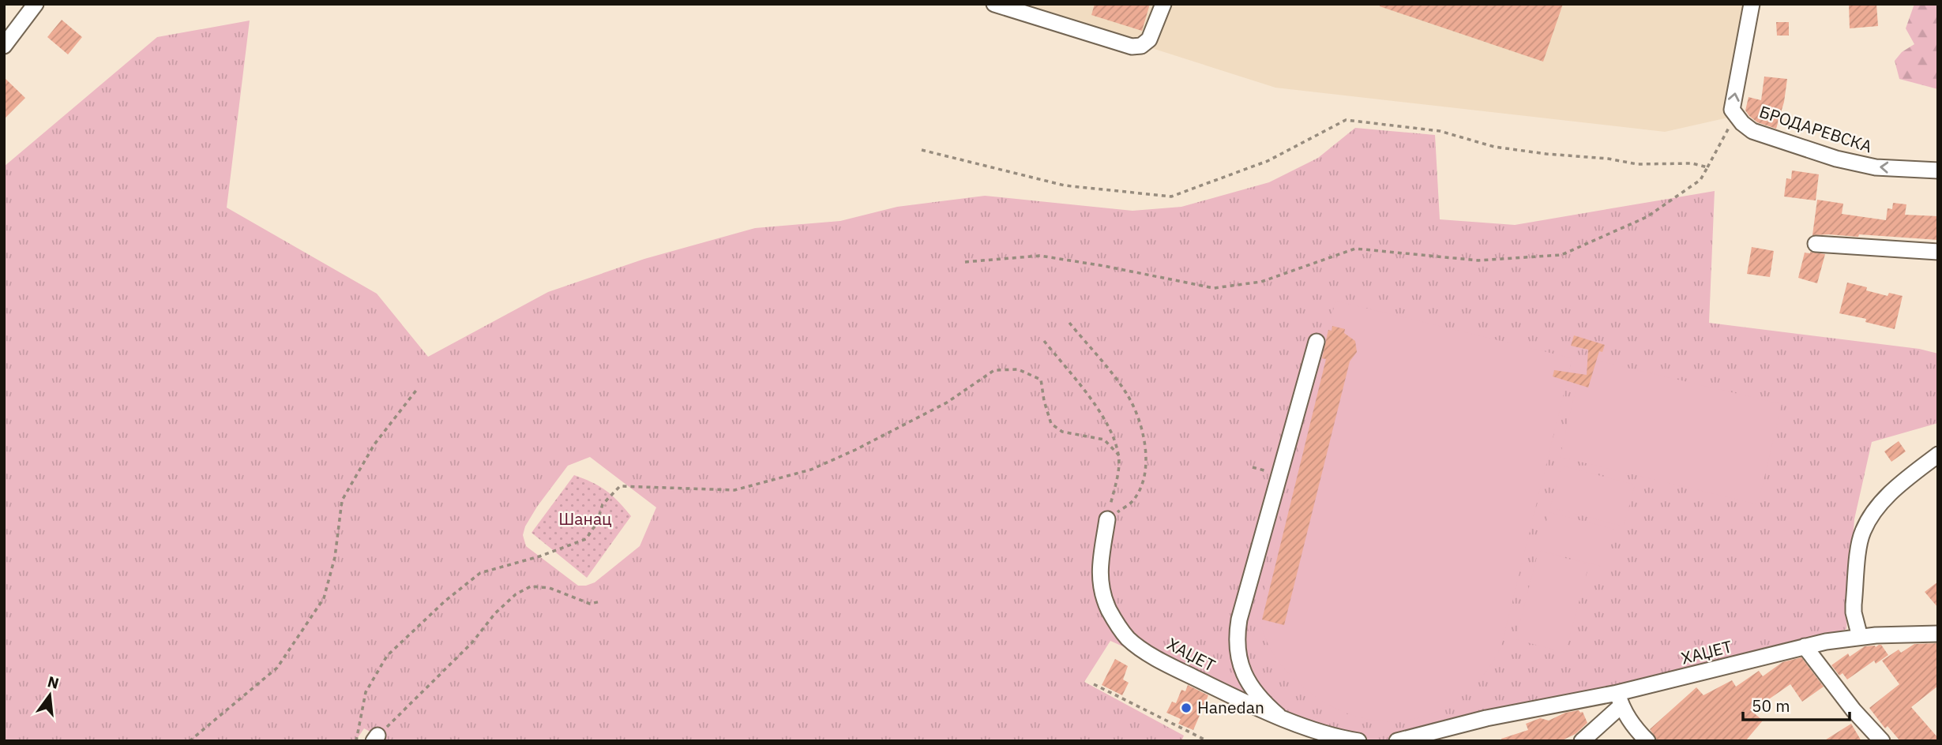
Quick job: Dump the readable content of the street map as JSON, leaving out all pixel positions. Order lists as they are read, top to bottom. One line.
{"streets":{"street":["БРОДАРЕВСКА","ХАЏЕТ"]},"parks":["Шанац"],"places":["Hanedan"],"scale_bar":"50 m","north":"top"}
